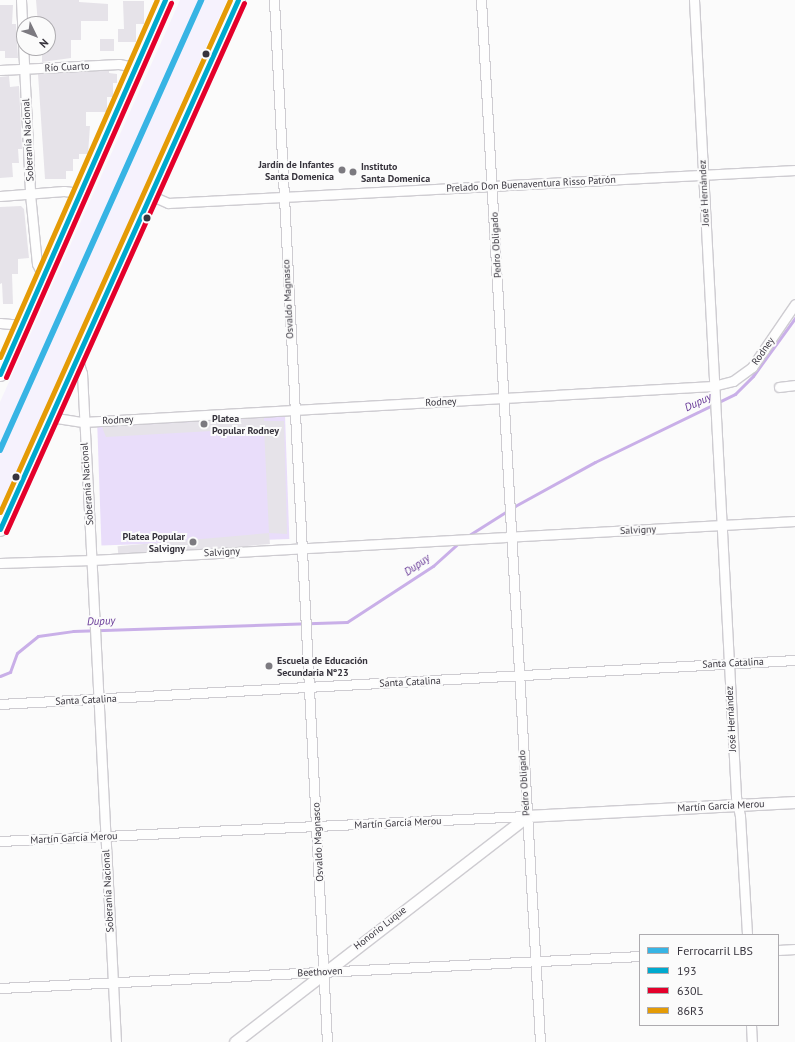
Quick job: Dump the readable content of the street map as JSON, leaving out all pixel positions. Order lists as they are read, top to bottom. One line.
{"streets":{"street":["Río Cuarto","Soberanía Nacional","Prelado Don Buenaventura Risso Patrón","José Hernández","Pedro Obligado","Osvaldo Magnasco","Rodney","Salvigny","Santa Catalina","Martín García Merou","Honorio Luque","Beethoven"]},"crossings":[["Río Cuarto","Soberanía Nacional"],["Soberanía Nacional","Rodney"],["Soberanía Nacional","Salvigny"],["Soberanía Nacional","Santa Catalina"],["Soberanía Nacional","Martín García Merou"],["Soberanía Nacional","Beethoven"],["Prelado Don Buenaventura Risso Patrón","José Hernández"],["Prelado Don Buenaventura Risso Patrón","Pedro Obligado"],["Prelado Don Buenaventura Risso Patrón","Osvaldo Magnasco"],["José Hernández","Rodney"],["José Hernández","Salvigny"],["José Hernández","Santa Catalina"],["José Hernández","Martín García Merou"],["Pedro Obligado","Rodney"],["Pedro Obligado","Salvigny"],["Pedro Obligado","Santa Catalina"],["Pedro Obligado","Martín García Merou"],["Pedro Obligado","Honorio Luque"],["Pedro Obligado","Beethoven"],["Osvaldo Magnasco","Rodney"],["Osvaldo Magnasco","Salvigny"],["Osvaldo Magnasco","Santa Catalina"],["Osvaldo Magnasco","Martín García Merou"],["Osvaldo Magnasco","Honorio Luque"],["Osvaldo Magnasco","Beethoven"],["Martín García Merou","Honorio Luque"],["Honorio Luque","Beethoven"]],"water":["Dupuy"],"places":["Jardín de Infantes Santa Domenica","Instituto Santa Domenica","Platea Popular Rodney","Platea Popular Salvigny","Escuela de Educación Secundaria Nº23"],"lines":["rail line LBS","transit line 193","transit line 86R3","transit line 630L"],"legend":["Ferrocarril LBS","193","630L","86R3"],"north":"bottom right"}
